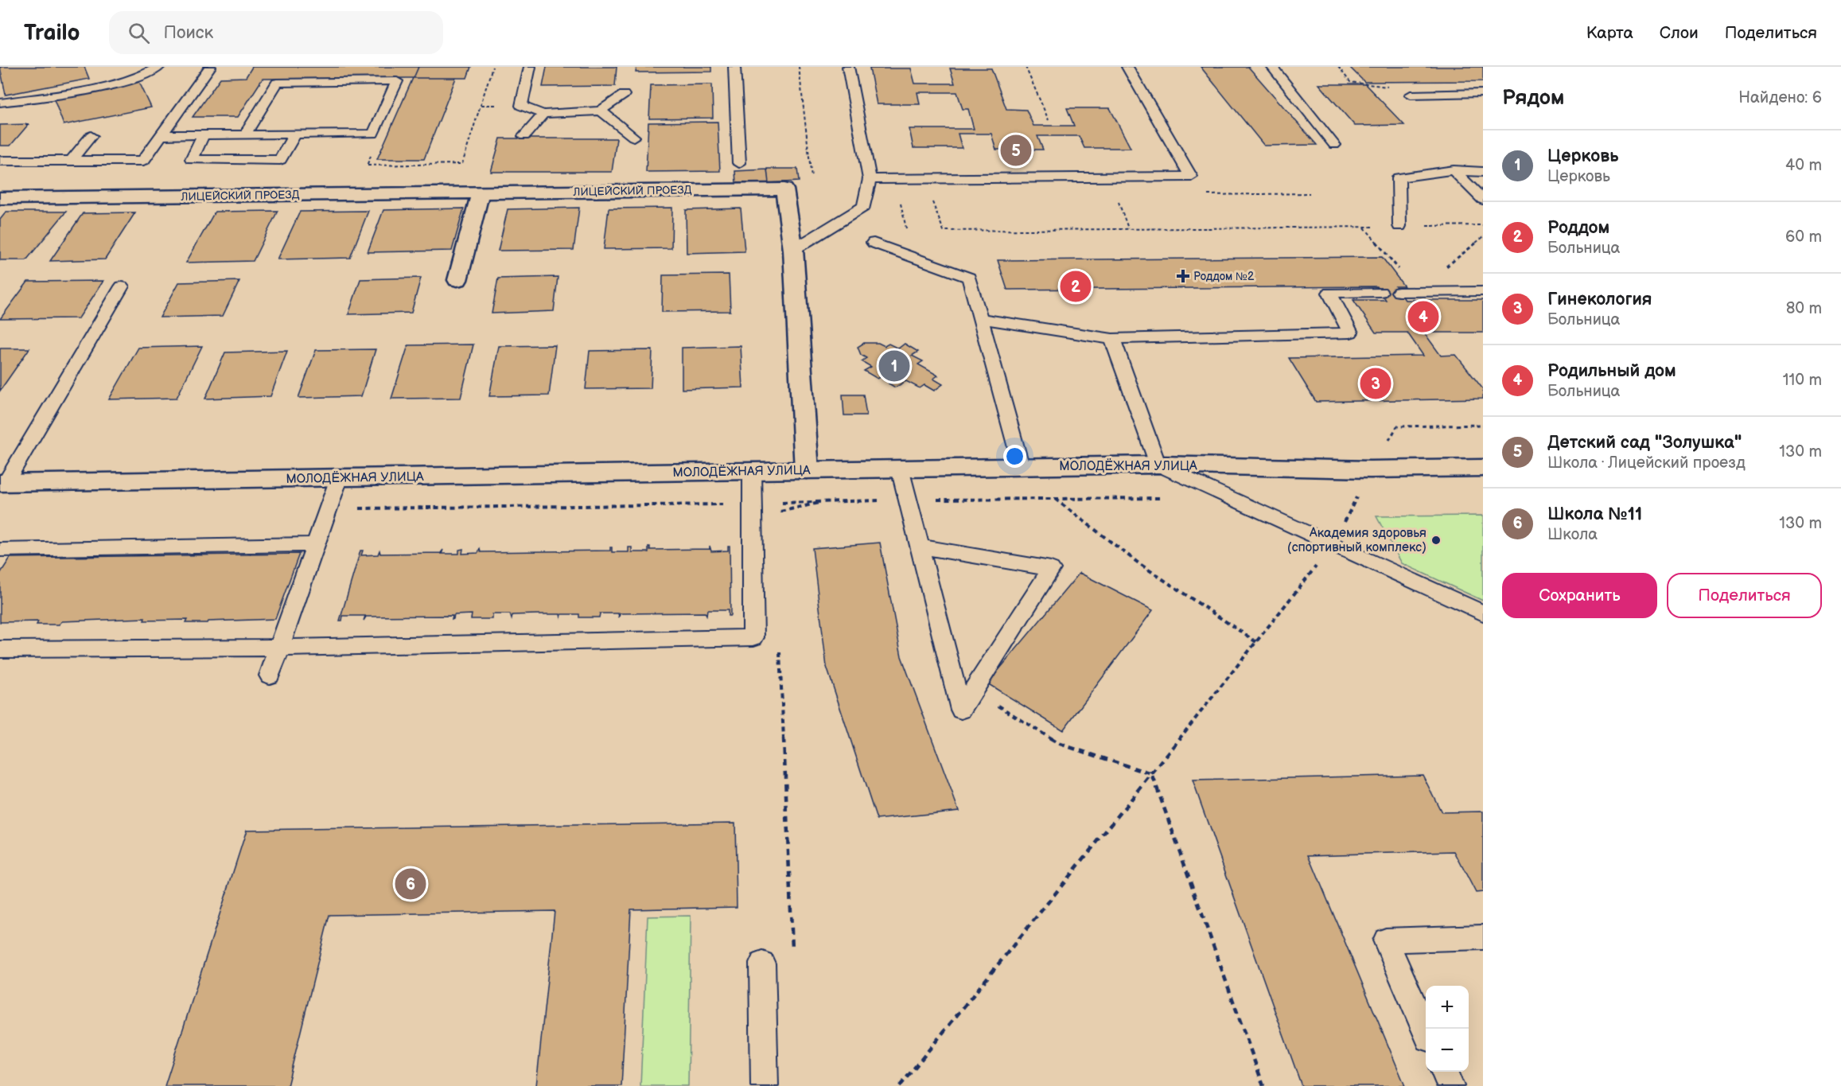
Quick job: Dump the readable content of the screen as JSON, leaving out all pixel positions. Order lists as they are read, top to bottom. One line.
{"streets":{"street":["ЛИЦЕЙСКИЙ ПРОЕЗД","МОЛОДЁЖНАЯ УЛИЦА"]},"places":{"health":["Роддом №2"],"other":["Академия здоровья (спортивный комплекс)"]},"page":{"header":"Trailo","search":"Поиск","nav":["Карта","Слои","Поделиться"],"heading":["Рядом","Найдено: 6"],"list":[{"mark":"1","name":"Церковь","note":"Церковь","value":"40 m"},{"mark":"2","name":"Роддом","note":"Больница","value":"60 m"},{"mark":"3","name":"Гинекология","note":"Больница","value":"80 m"},{"mark":"4","name":"Родильный дом","note":"Больница","value":"110 m"},{"mark":"5","name":"Детский сад \"Золушка\"","note":"Школа · Лицейский проезд","value":"130 m"},{"mark":"6","name":"Школа №11","note":"Школа","value":"130 m"}],"pins":["5","2","4","1","3","6"],"buttons":["Сохранить","Поделиться"],"map_buttons":["+","−"]}}
